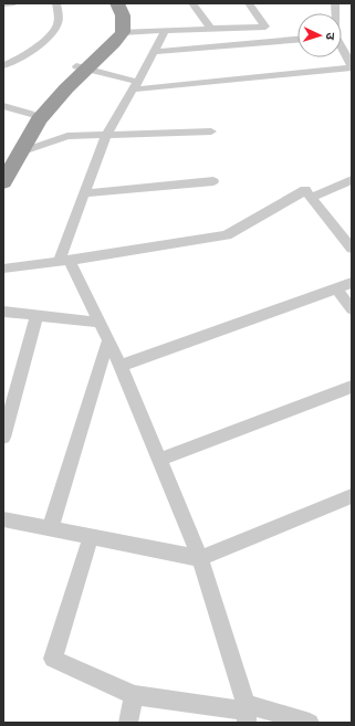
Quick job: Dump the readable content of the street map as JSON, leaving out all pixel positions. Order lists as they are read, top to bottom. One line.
{"north":"right"}
